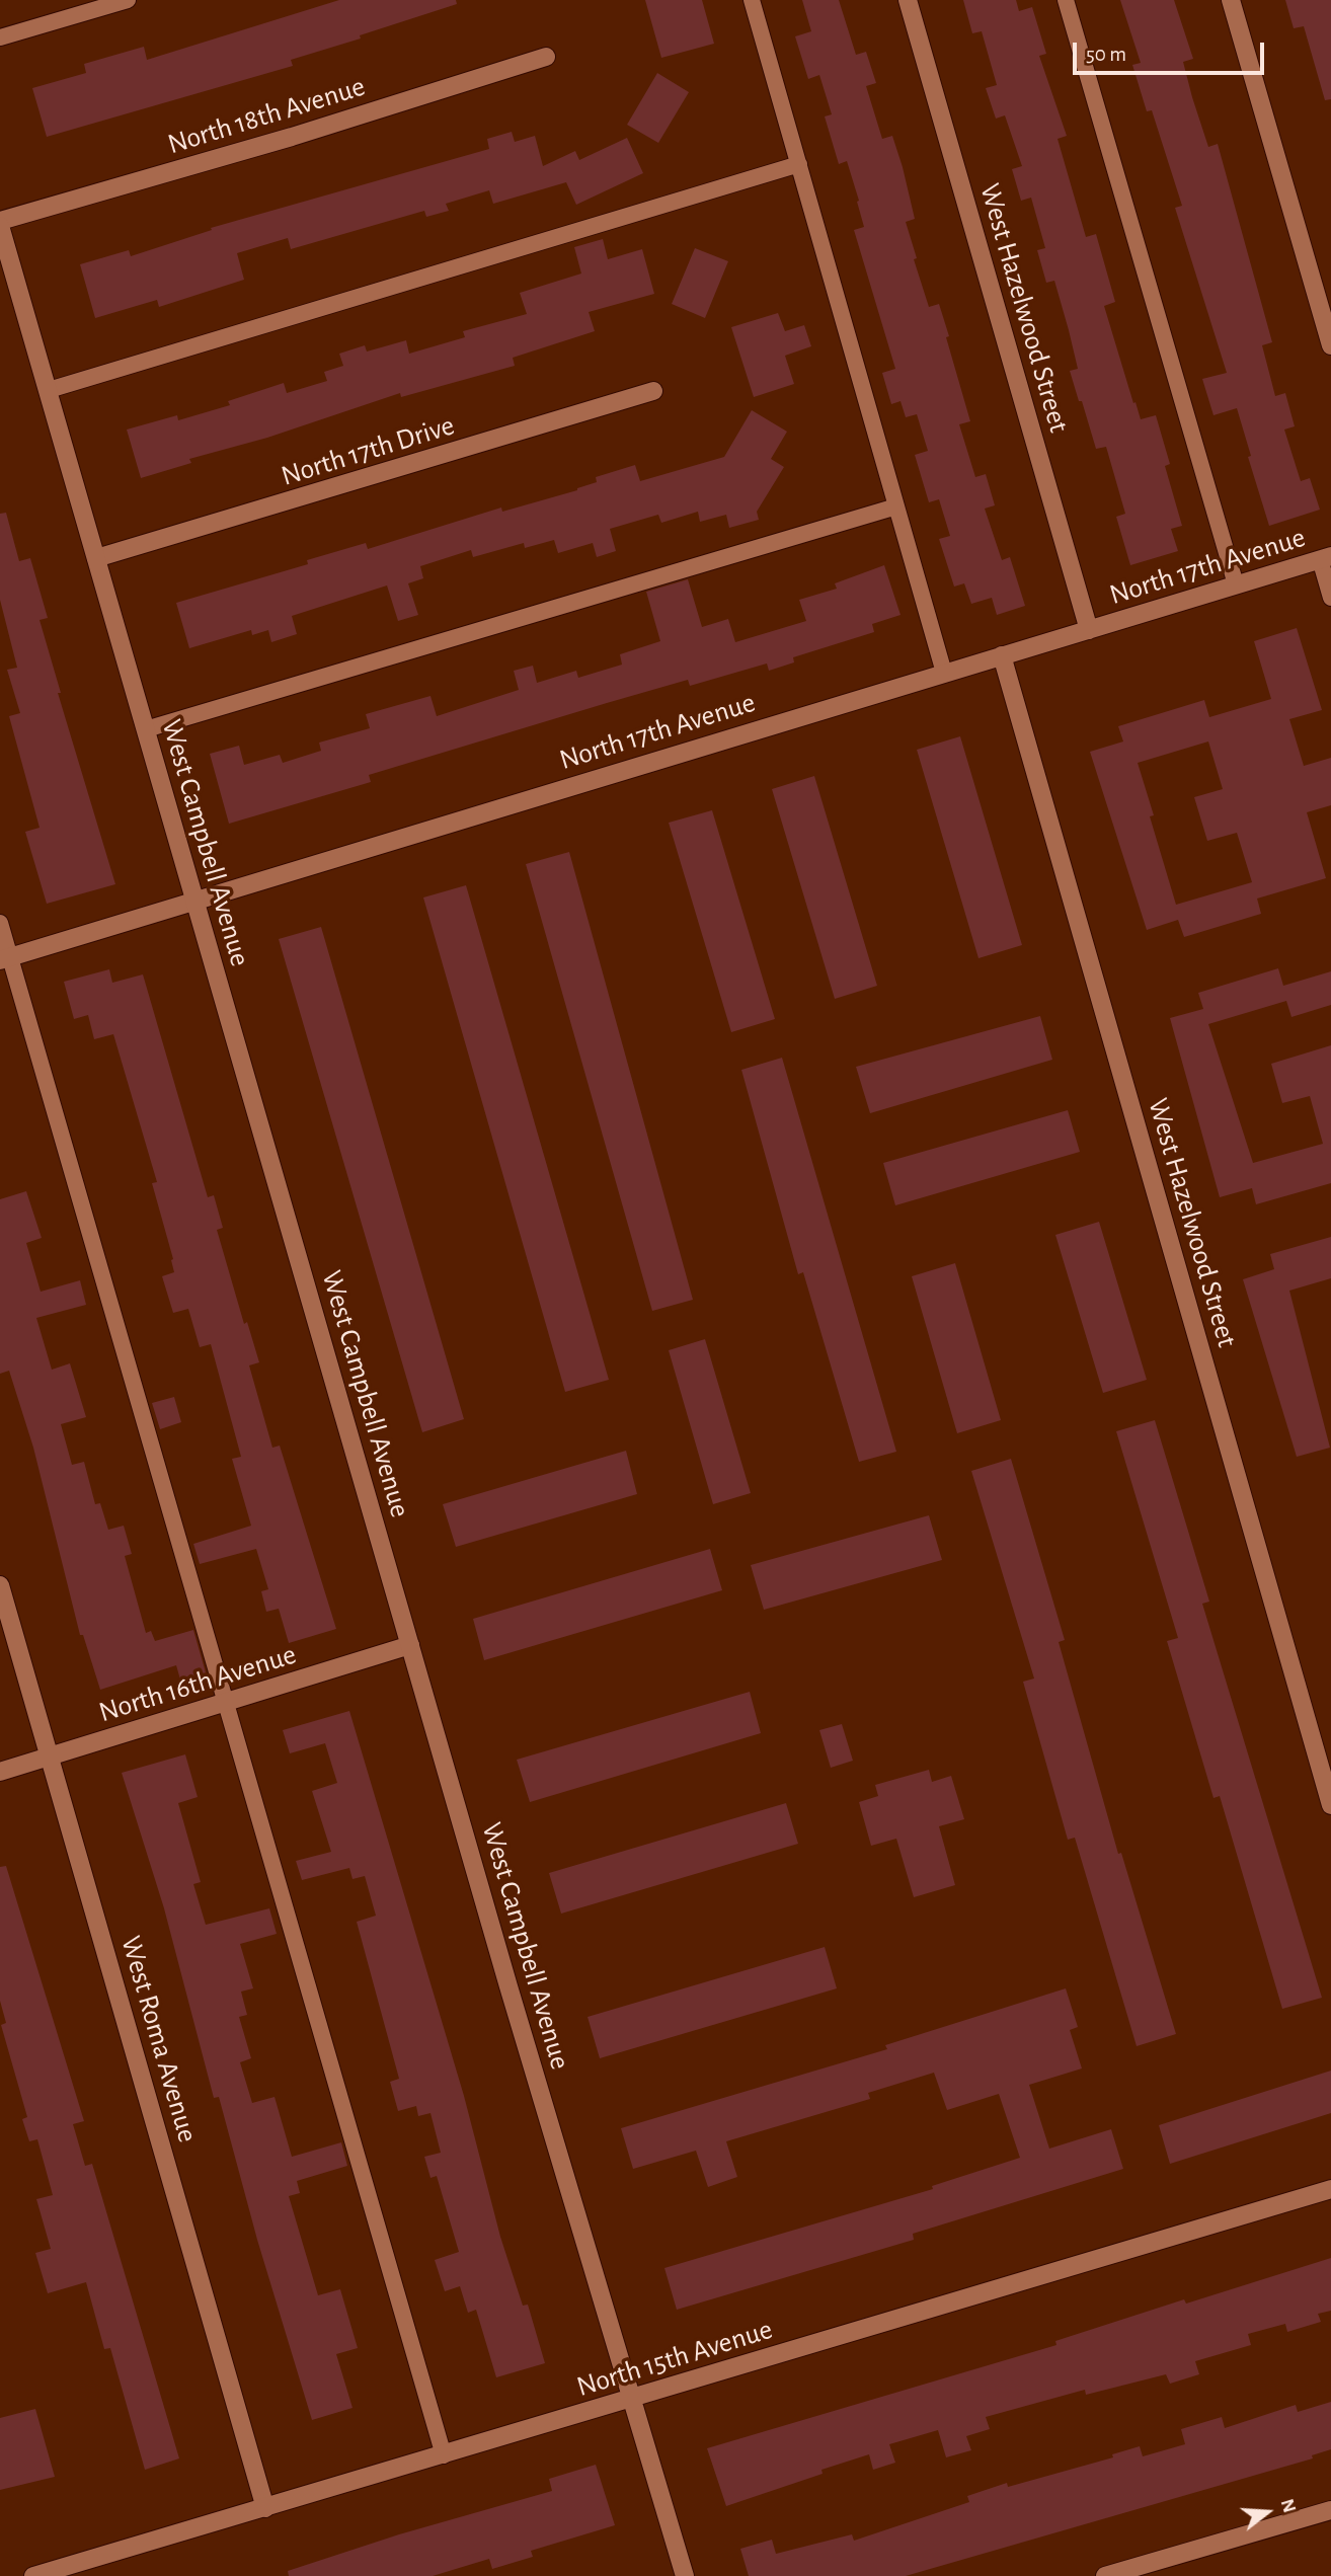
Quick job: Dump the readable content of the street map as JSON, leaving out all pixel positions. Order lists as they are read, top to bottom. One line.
{"streets":{"street":["North 18th Avenue","West Hazelwood Street","North 17th Drive","North 17th Avenue","West Campbell Avenue","North 16th Avenue","West Roma Avenue","North 15th Avenue"]},"crossings":[["West Hazelwood Street","North 17th Avenue"],["North 17th Drive","West Campbell Avenue"],["North 17th Avenue","West Campbell Avenue"],["West Campbell Avenue","North 16th Avenue"],["West Campbell Avenue","North 15th Avenue"],["North 16th Avenue","West Roma Avenue"],["West Roma Avenue","North 15th Avenue"]],"scale_bar":"50 m","north":"right"}
